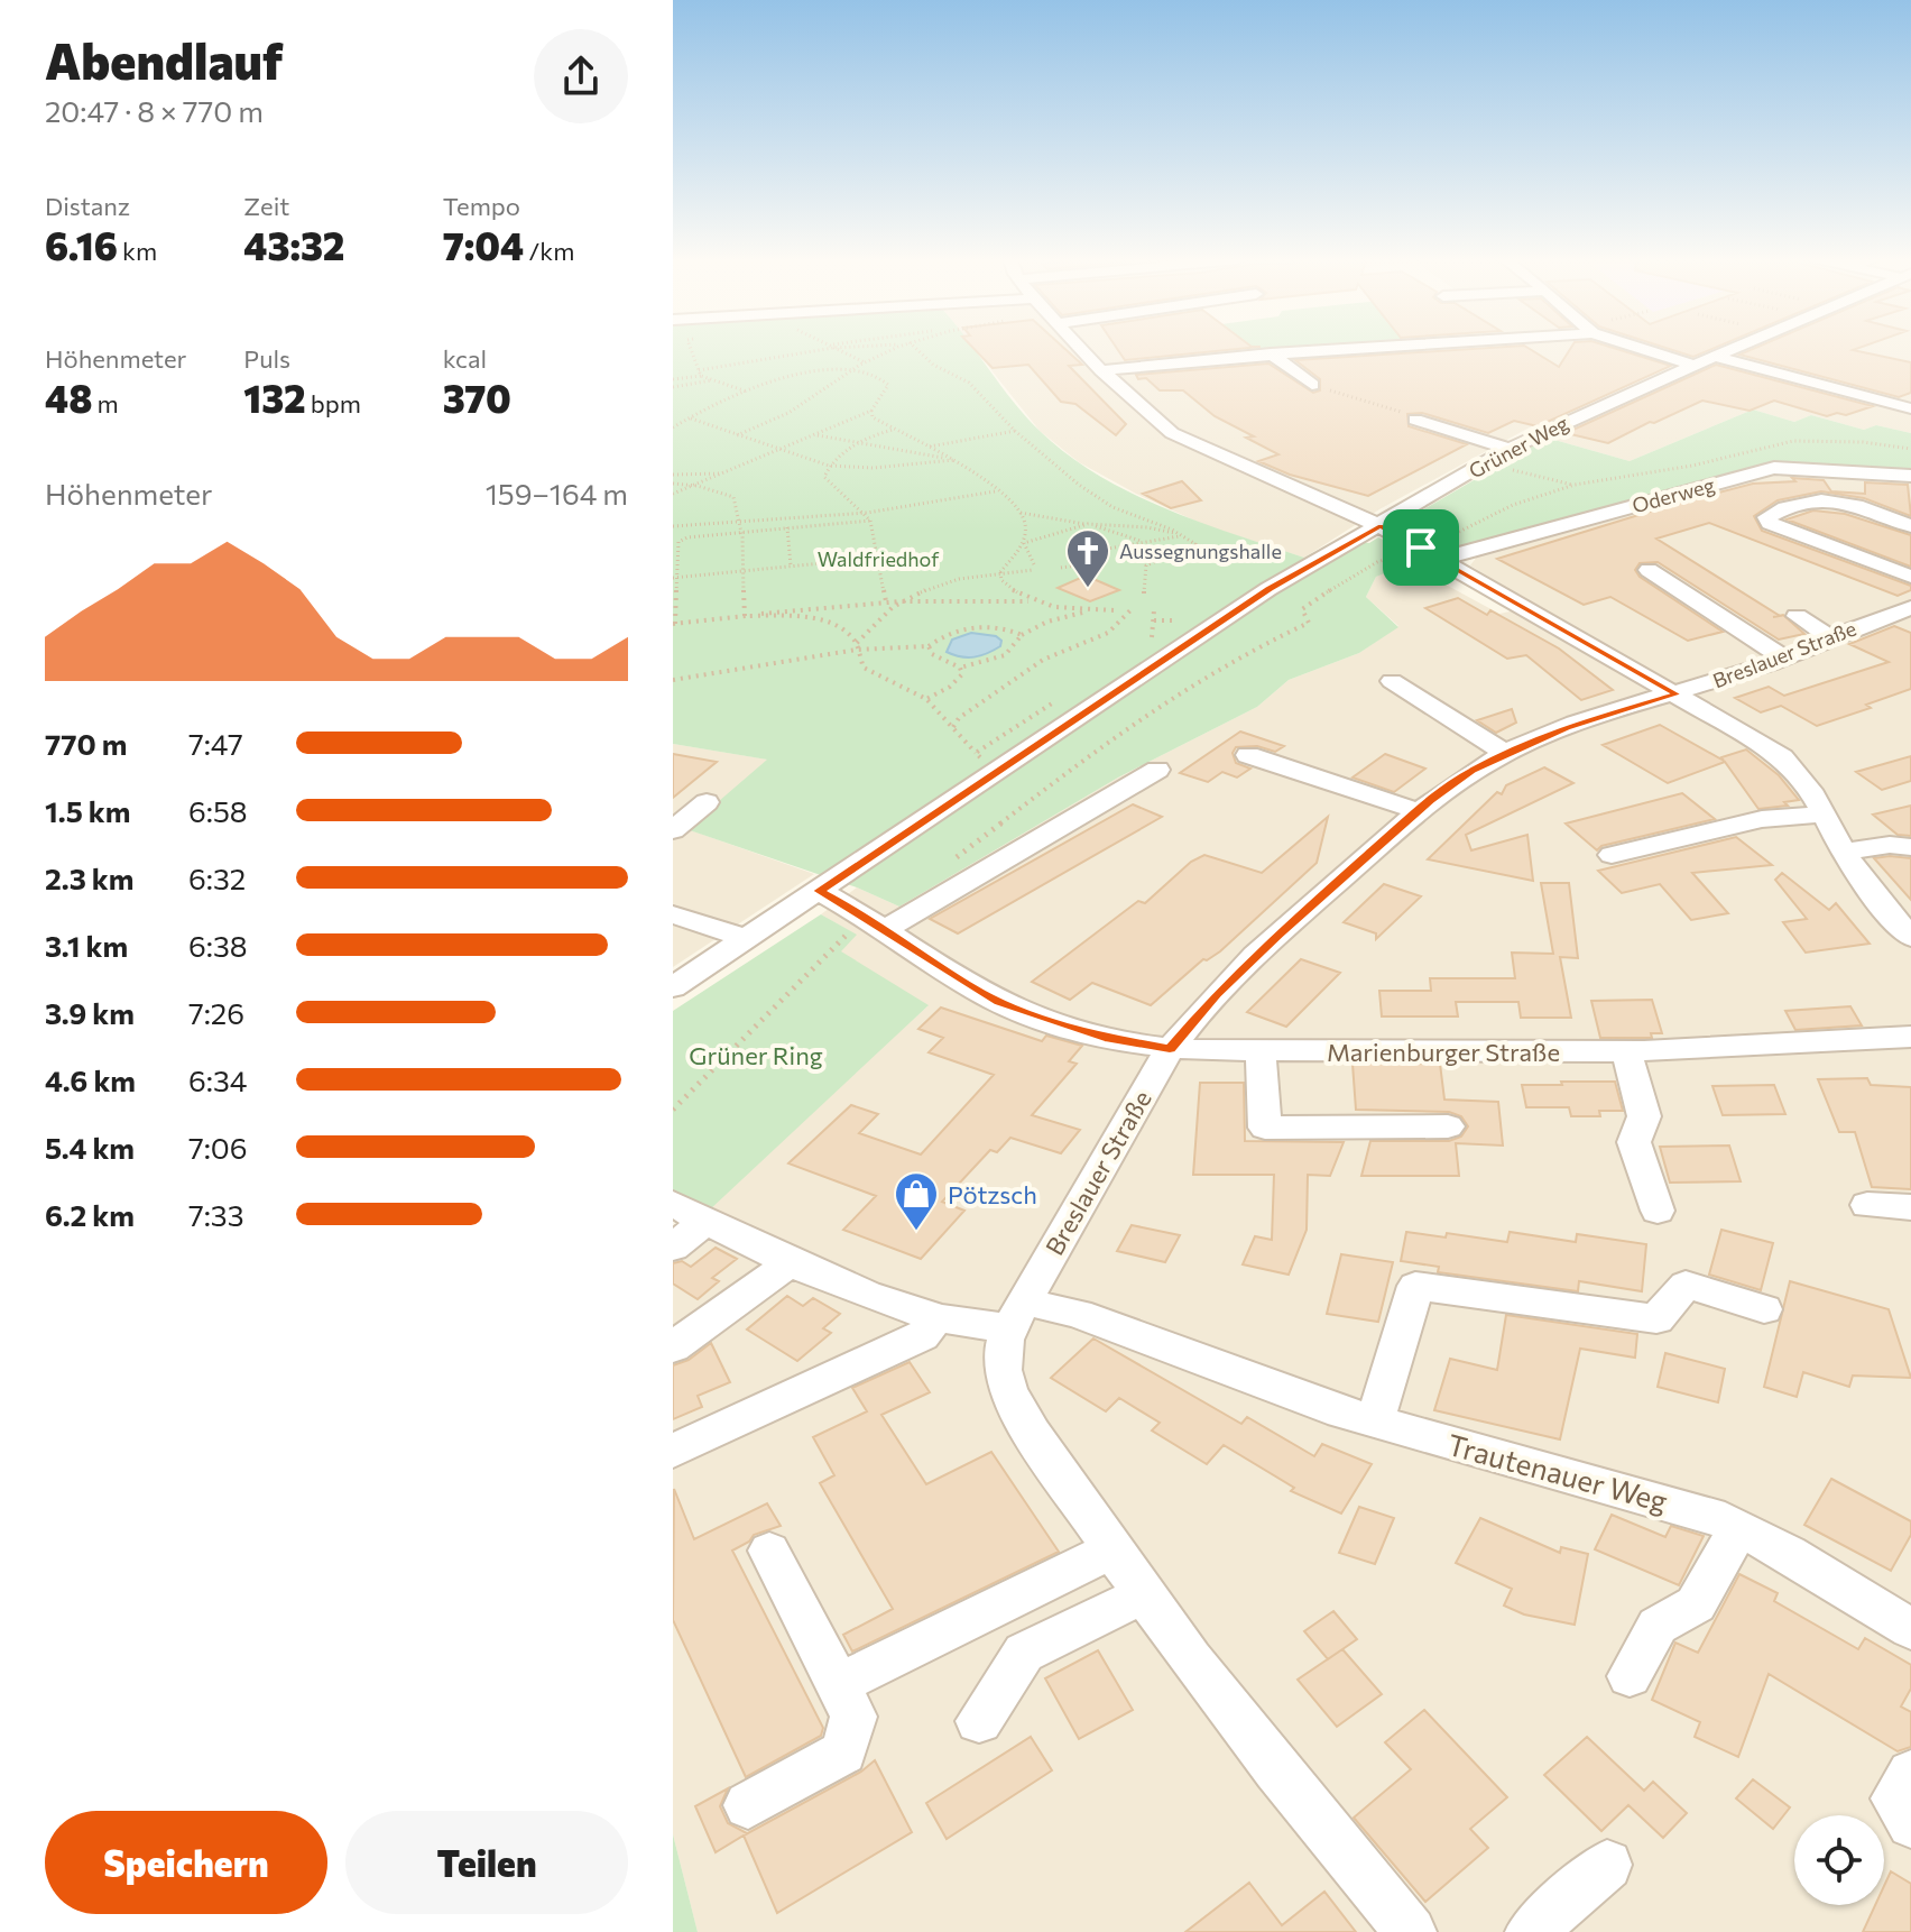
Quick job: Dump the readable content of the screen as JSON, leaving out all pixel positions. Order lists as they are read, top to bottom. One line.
{"streets":{"street":["Grüner Weg","Oderweg","Breslauer Straße","Marienburger Straße","Trautenauer Weg"]},"crossings":[["Grüner Weg","Marienburger Straße"],["Breslauer Straße","Marienburger Straße"],["Breslauer Straße","Trautenauer Weg"]],"parks":["Waldfriedhof","Grüner Ring"],"places":{"church":["Aussegnungshalle"],"shop":["Pötzsch"]},"page":{"heading":["Abendlauf","20:47 · 8 × 770 m"],"stats":[["Distanz","6.16 km"],["Zeit","43:32"],["Tempo","7:04 /km"],["Höhenmeter","48 m"],["Puls","132 bpm"],["kcal","370"]],"chart":["Höhenmeter","159–164 m"],"list":[{"name":"770 m","note":"7:47"},{"name":"1.5 km","note":"6:58"},{"name":"2.3 km","note":"6:32"},{"name":"3.1 km","note":"6:38"},{"name":"3.9 km","note":"7:26"},{"name":"4.6 km","note":"6:34"},{"name":"5.4 km","note":"7:06"},{"name":"6.2 km","note":"7:33"}],"buttons":["Speichern","Teilen"]}}
